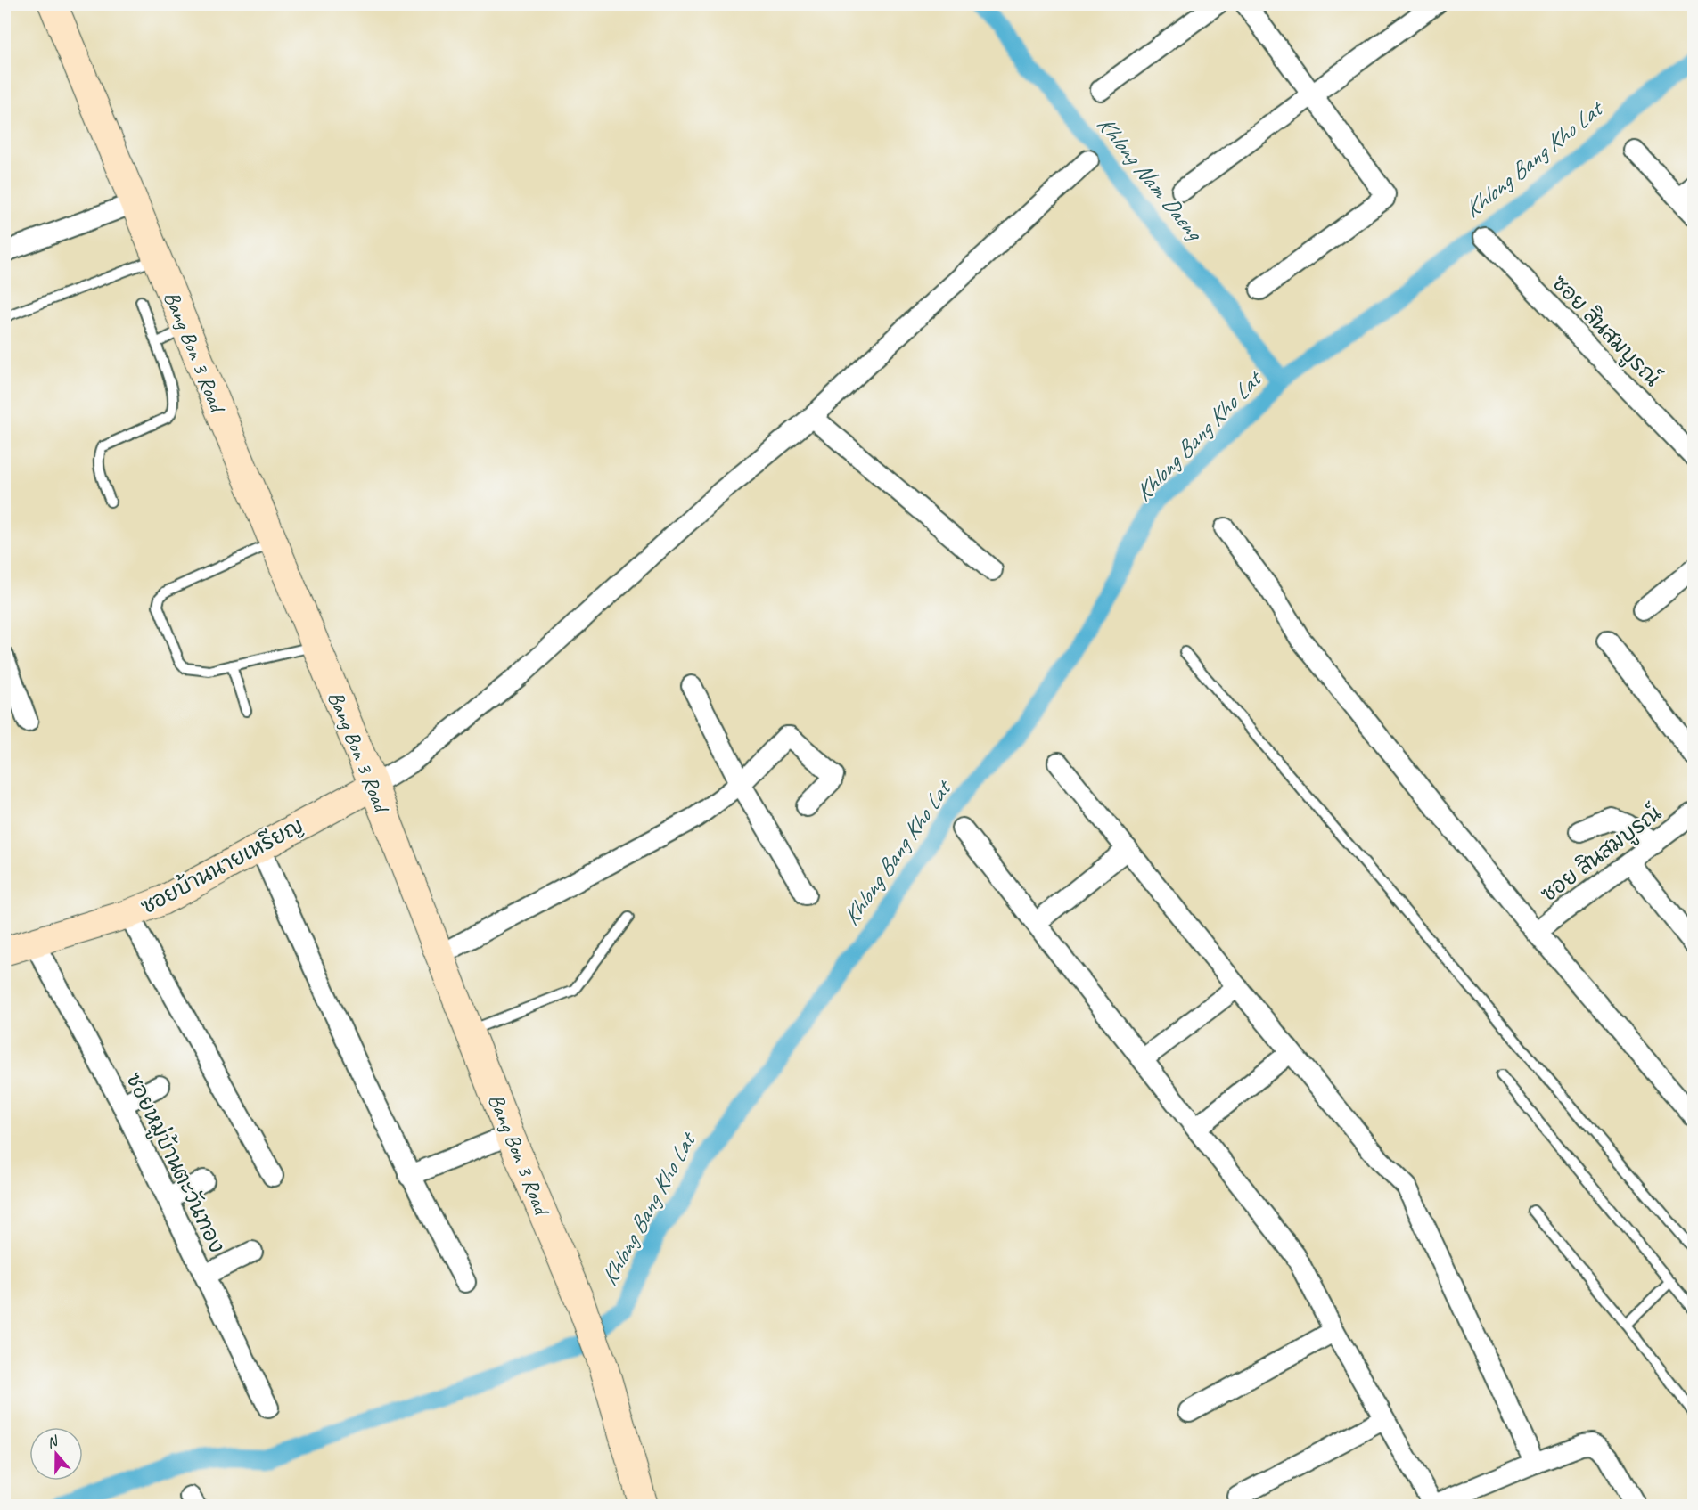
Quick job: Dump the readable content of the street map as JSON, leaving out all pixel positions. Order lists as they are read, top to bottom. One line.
{"streets":{"main road":["Bang Bon 3 Road","ซอยบ้านนายเหรียญ"],"street":["ซอย สินสมบูรณ์","ซอยหมู่บ้านตะวันทอง"]},"crossings":[["Bang Bon 3 Road","ซอยบ้านนายเหรียญ"],["ซอยบ้านนายเหรียญ","ซอยหมู่บ้านตะวันทอง"]],"water":["Khlong Bang Kho Lat","Khlong Nam Daeng"],"north":"top"}
